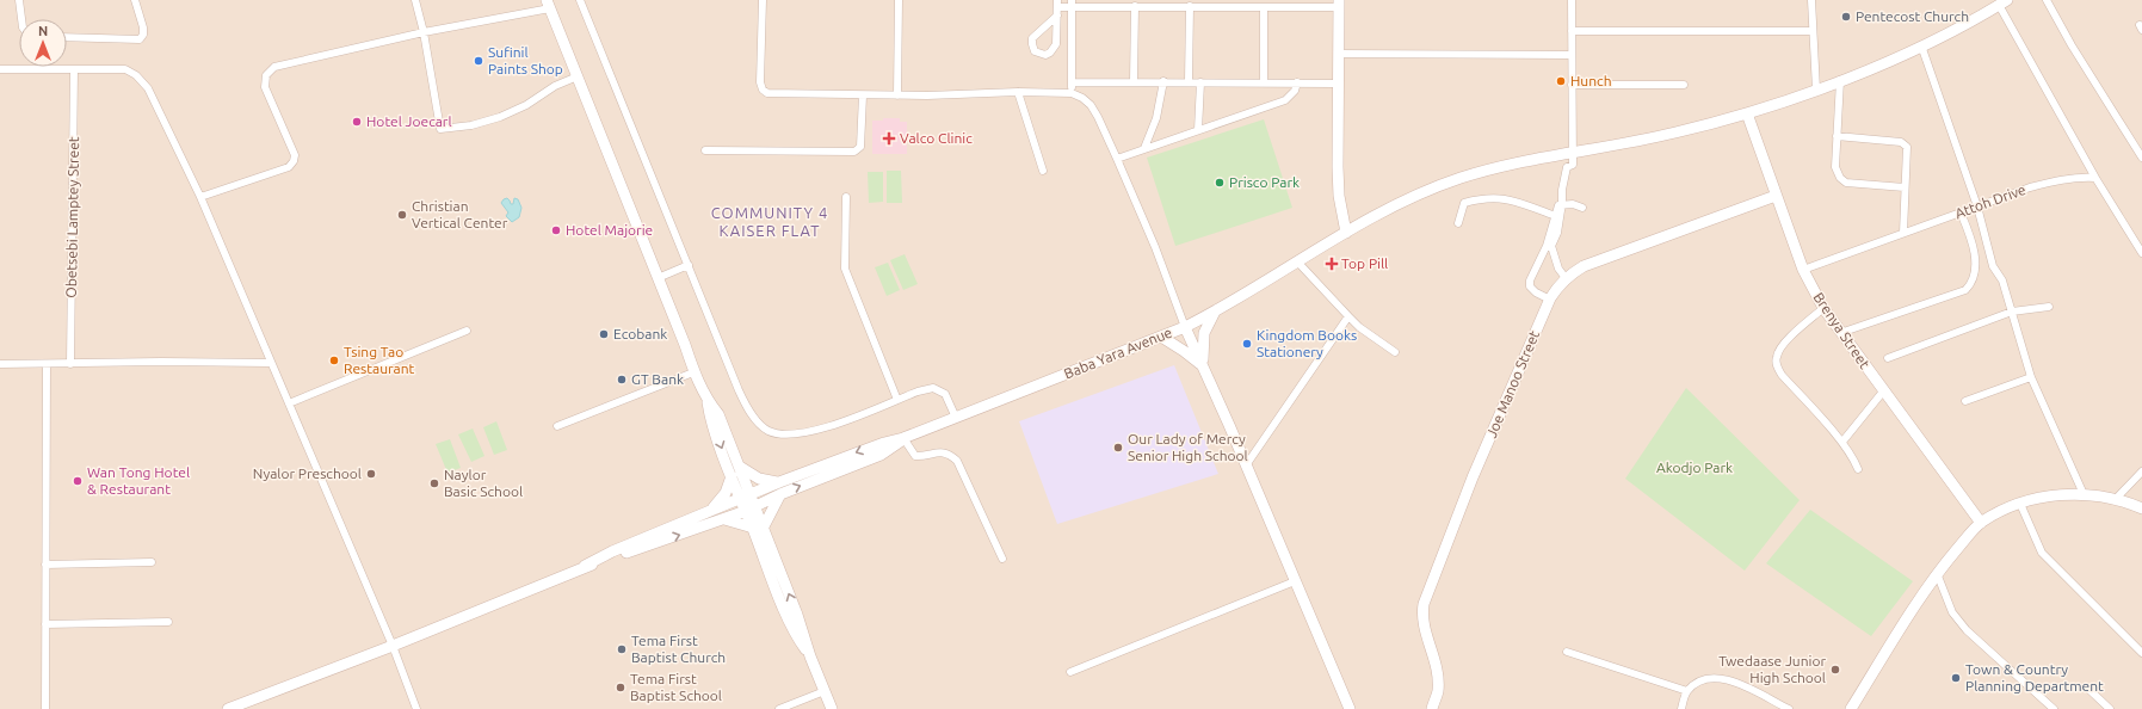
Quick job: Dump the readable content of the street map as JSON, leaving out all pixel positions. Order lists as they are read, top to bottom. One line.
{"streets":{"main road":["Brenya Street","Baba Yara Avenue","Joe Manoo Street"],"street":["Attoh Drive","Obetsebi Lamptey Street"]},"crossings":[["Attoh Drive","Brenya Street"],["Brenya Street","Joe Manoo Street"]],"districts":["COMMUNITY 4 KAISER FLAT"],"parks":["Akodjo Park"],"places":{"other":["Pentecost Church","Sufinil Paints Shop","Hunch","Hotel Joecarl","Prisco Park","Christian Vertical Center","Hotel Majorie","Ecobank","Kingdom Books Stationery","Tsing Tao Restaurant","GT Bank","Our Lady of Mercy Senior High School","Nyalor Preschool","Wan Tong Hotel & Restaurant","Naylor Basic School","Tema First Baptist Church","Twedaase Junior High School","Town & Country Planning Department","Tema First Baptist School"],"health":["Valco Clinic","Top Pill"]},"north":"top"}
